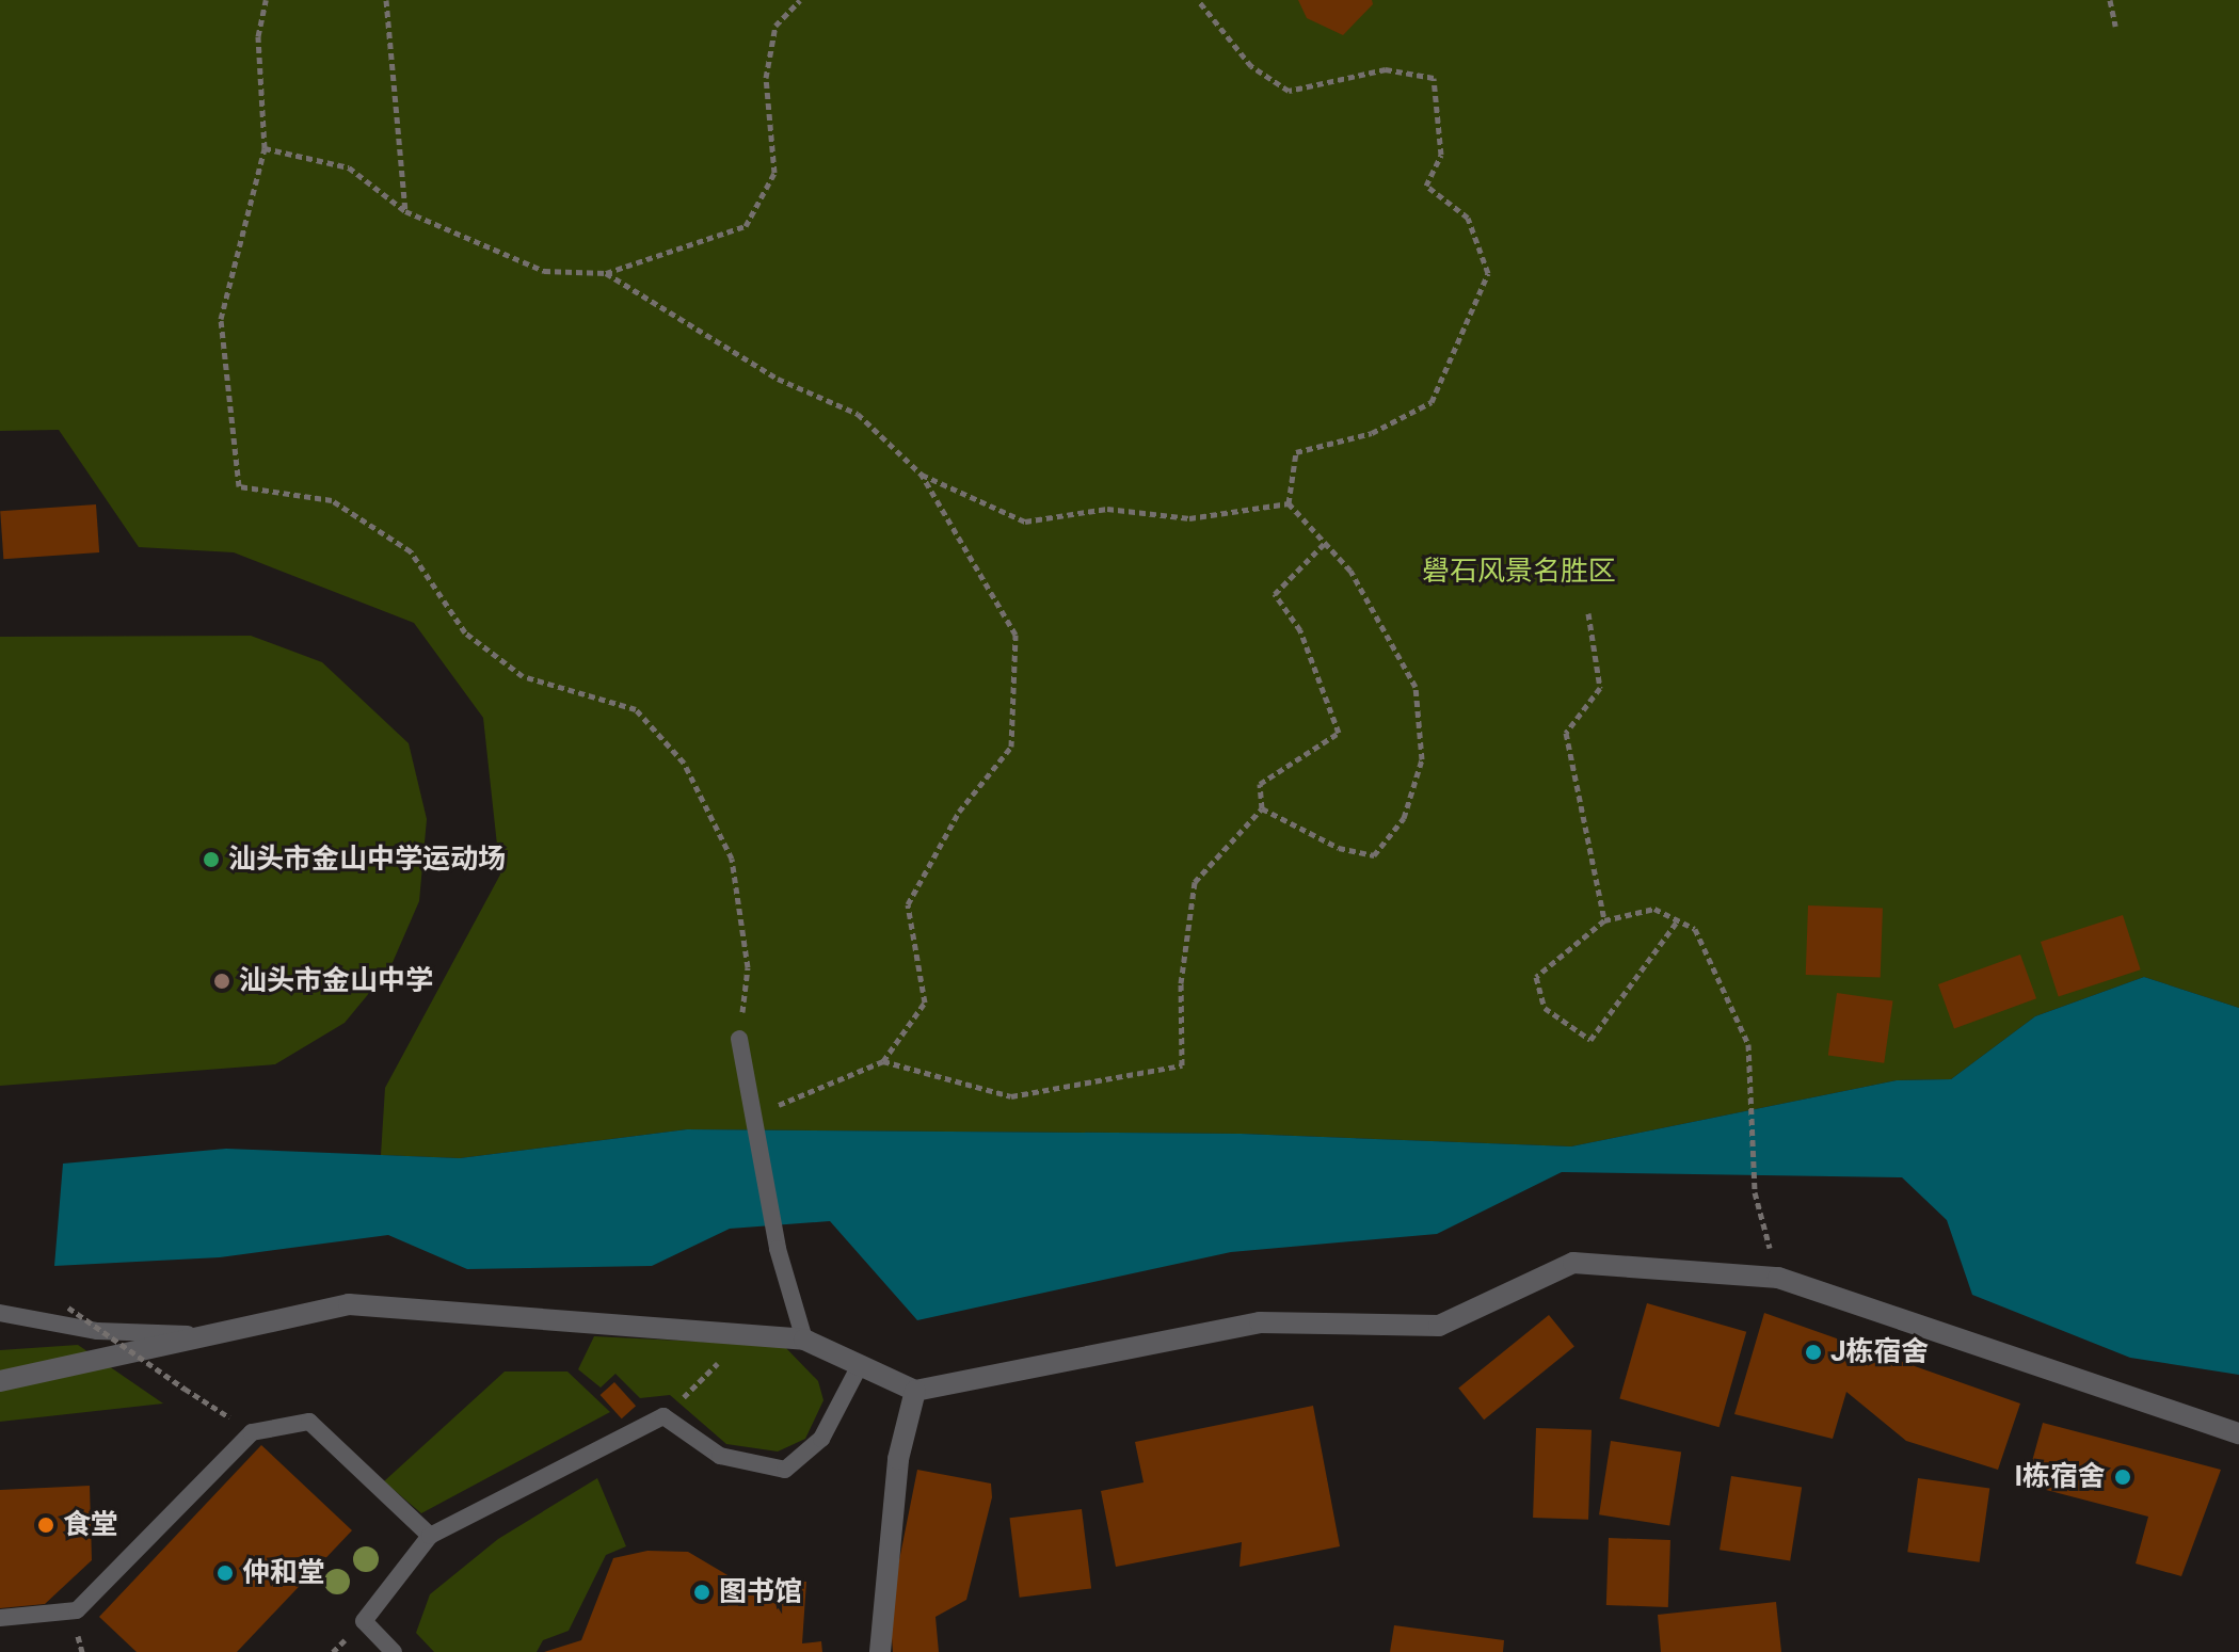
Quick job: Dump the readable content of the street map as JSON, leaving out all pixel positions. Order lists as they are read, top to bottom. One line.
{"parks":["礐石风景名胜区"],"places":["汕头市金山中学运动场","汕头市金山中学","J栋宿舍","I栋宿舍","食堂","仲和堂","图书馆"]}
